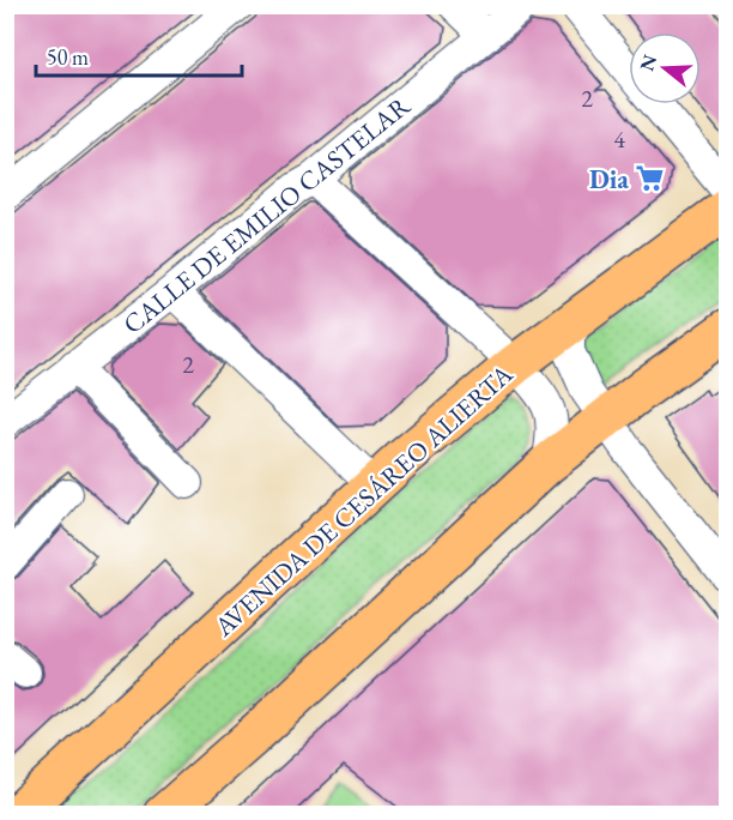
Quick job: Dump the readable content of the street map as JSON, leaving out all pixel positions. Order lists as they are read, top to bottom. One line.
{"streets":{"main road":["AVENIDA DE CESÁREO ALIERTA"],"street":["CALLE DE EMILIO CASTELAR"]},"places":{"supermarket":["Dia"]},"house_numbers":["2","4","2"],"scale_bar":"50 m","north":"left"}
